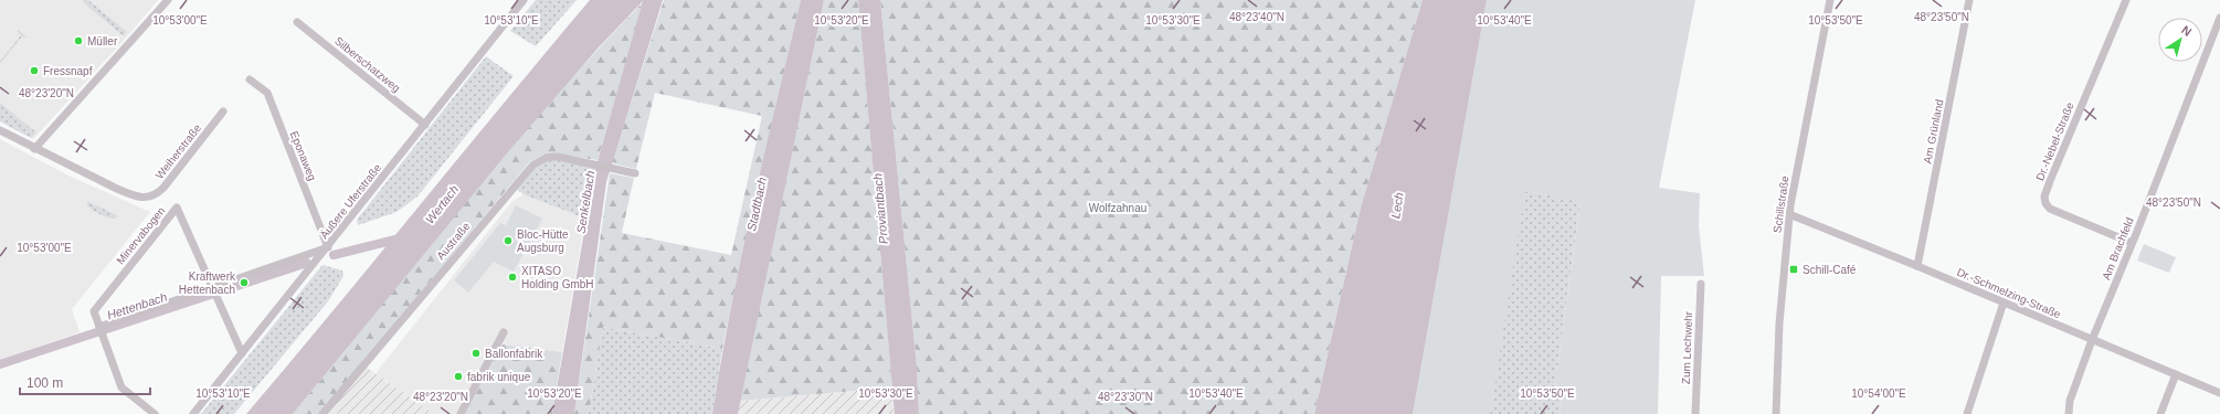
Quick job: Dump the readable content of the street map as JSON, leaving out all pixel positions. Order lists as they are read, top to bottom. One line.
{"streets":{"street":["Silberschatzweg","Am Grünland","Dr.-Nebel-Straße","Weiherstraße","Eponaweg","Äußere Uferstraße","Schillstraße","Minervabogen","Austraße","Am Brachfeld","Dr.-Schmelzing-Straße","Zum Lechwehr"]},"crossings":[["Silberschatzweg","Äußere Uferstraße"],["Am Grünland","Dr.-Schmelzing-Straße"],["Dr.-Nebel-Straße","Am Brachfeld"],["Eponaweg","Äußere Uferstraße"],["Schillstraße","Dr.-Schmelzing-Straße"],["Am Brachfeld","Dr.-Schmelzing-Straße"]],"water":["Senkelbach","Wertach","Stadtbach","Lech","Proviantbach","Hettenbach"],"parks":["Wolfzahnau"],"places":{"other":["Müller","Fressnapf","Bloc-Hütte Augsburg","XITASO Holding GmbH","Kraftwerk Hettenbach","Ballonfabrik","fabrik unique"],"transit":["Schill-Café"]},"scale_bar":"100 m","north":"top right","coordinates":["48°23'40\"N","48°23'50\"N","10°53'00\"E","10°53'10\"E","10°53'20\"E","10°53'30\"E","10°53'40\"E","10°53'50\"E","48°23'20\"N","10°54'00\"E","48°23'30\"N"]}
